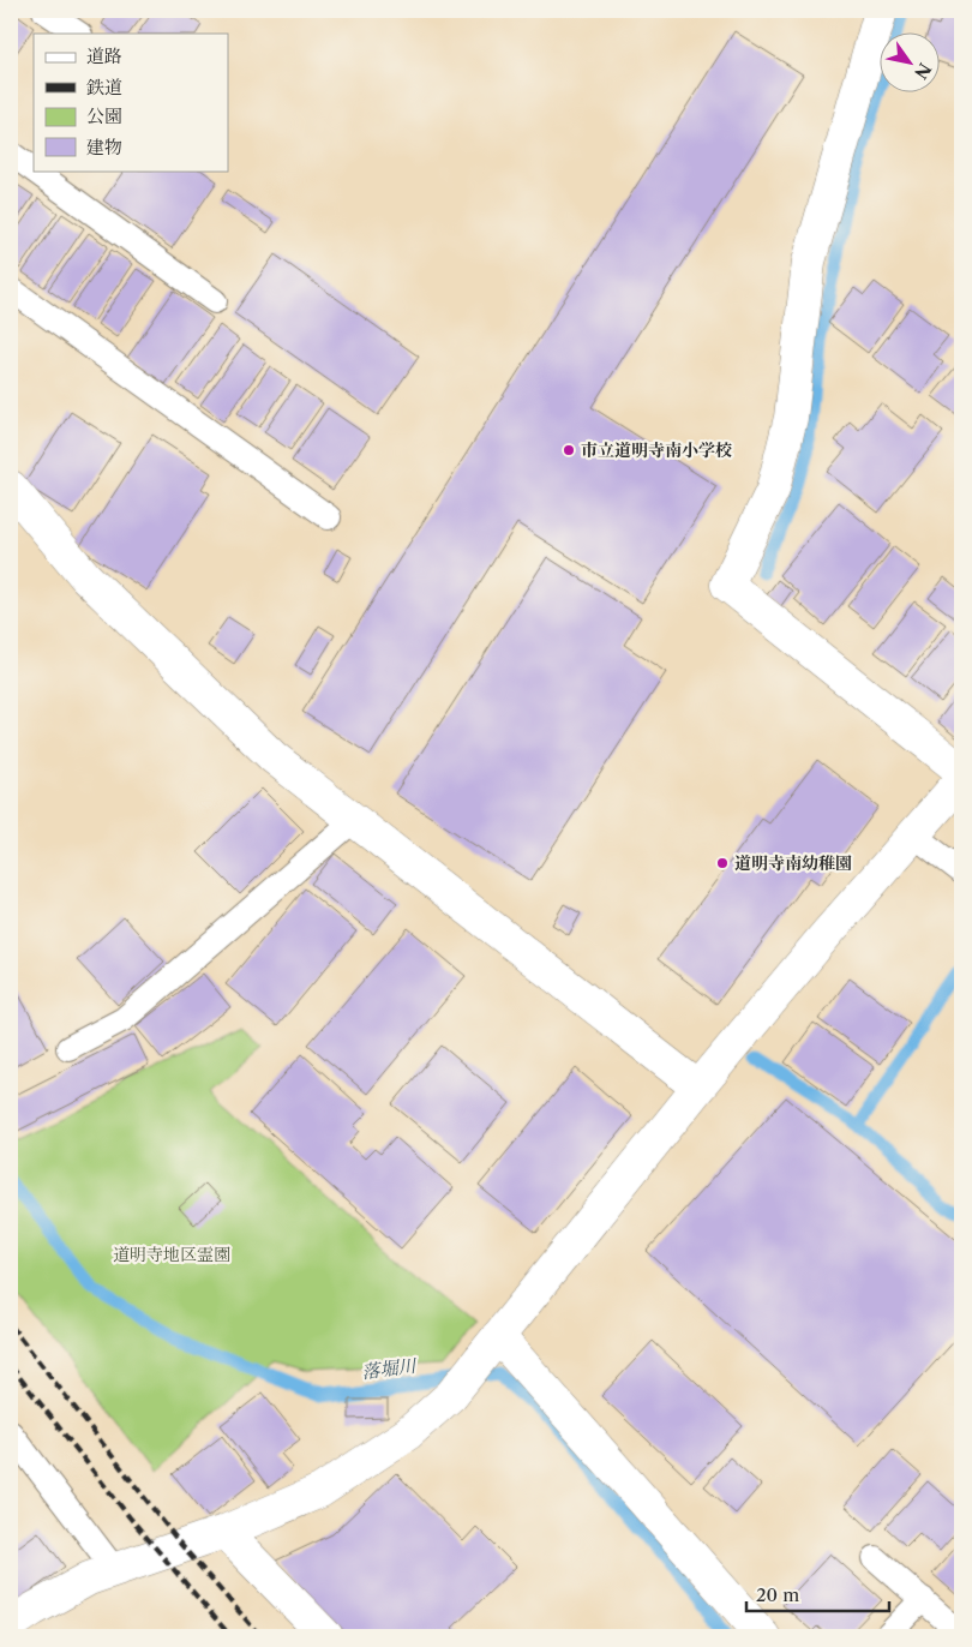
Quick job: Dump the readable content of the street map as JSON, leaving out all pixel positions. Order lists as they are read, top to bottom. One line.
{"water":["落堀川"],"parks":["道明寺地区霊園"],"places":["市立道明寺南小学校","道明寺南幼稚園"],"legend":["道路","鉄道","公園","建物"],"scale_bar":"20 m","north":"bottom right"}
